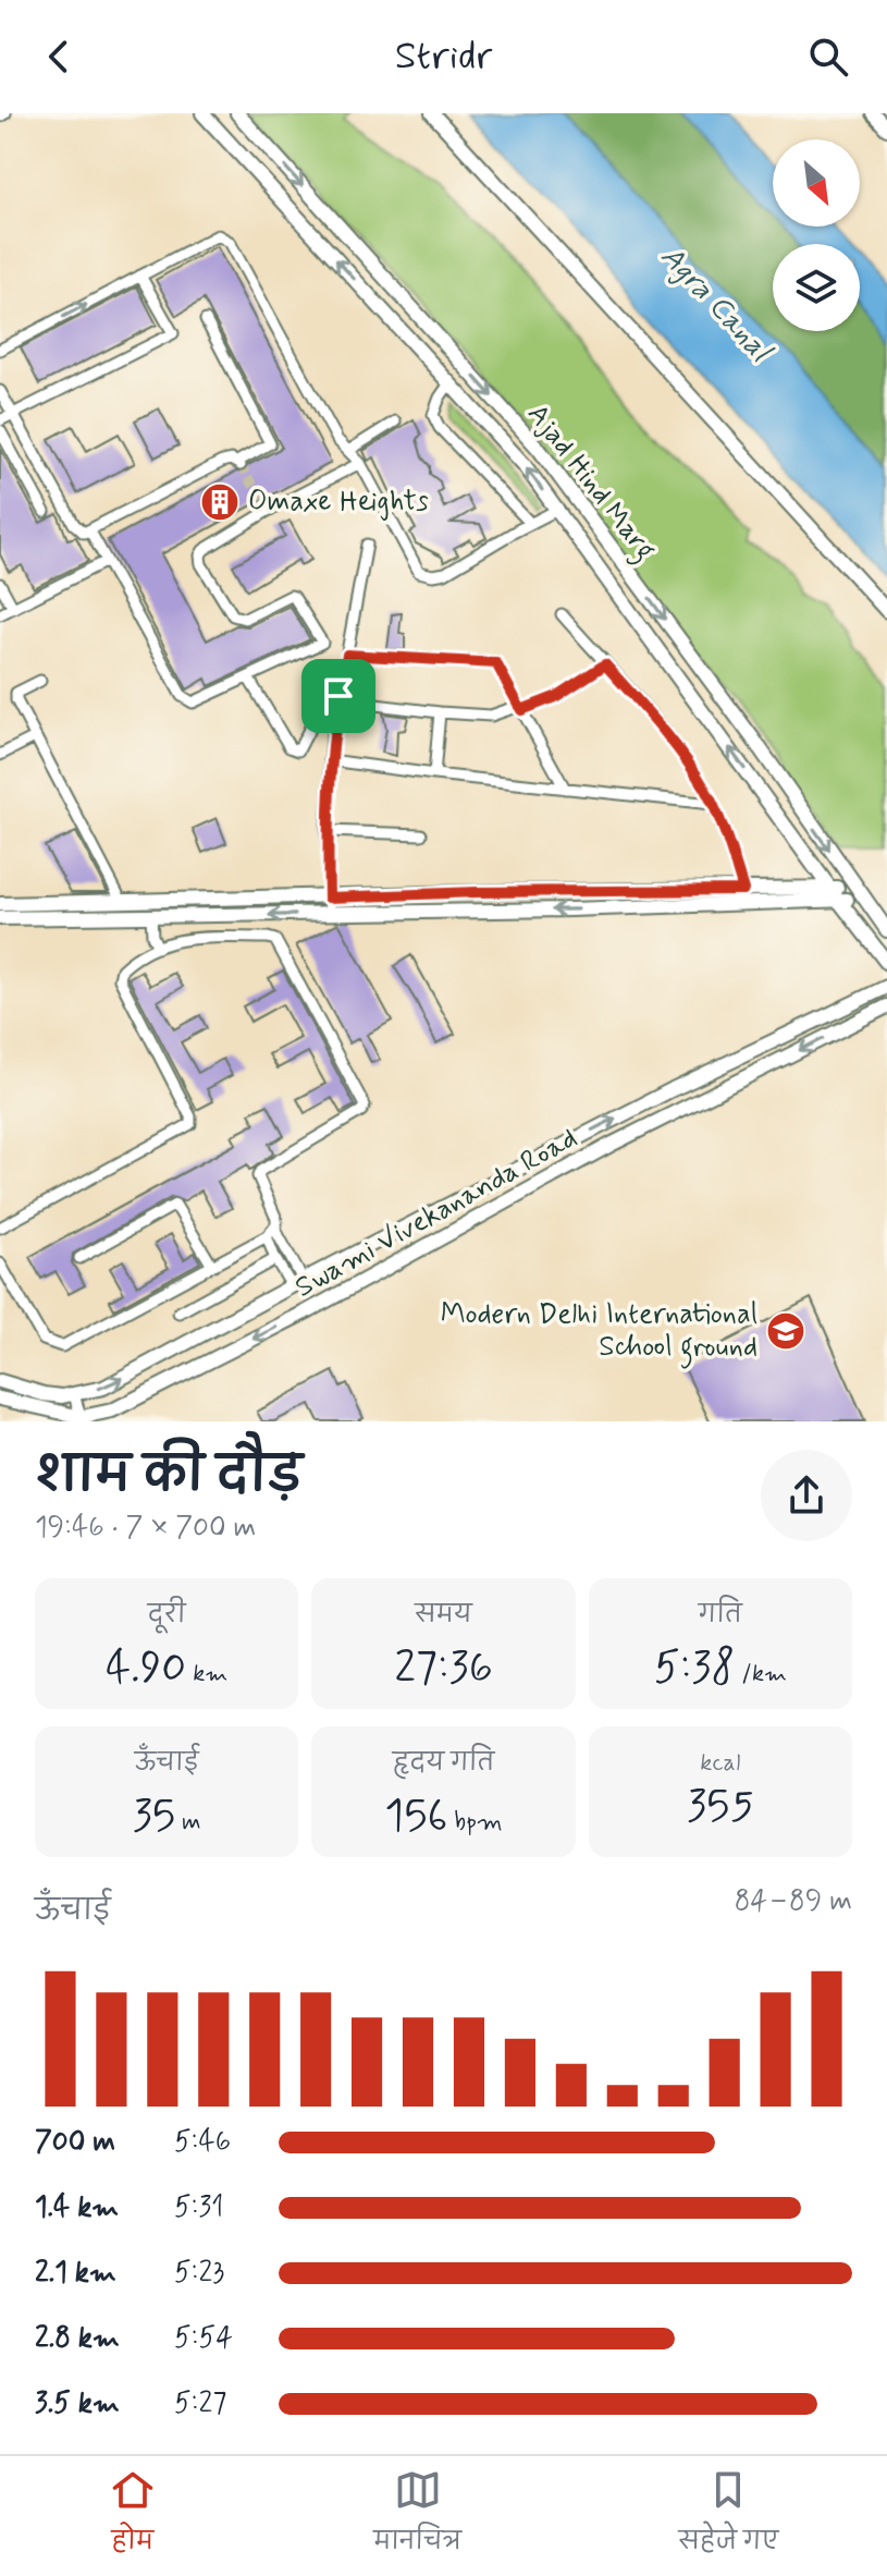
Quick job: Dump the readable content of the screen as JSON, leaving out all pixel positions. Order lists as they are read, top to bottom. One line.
{"streets":{"street":["Ajad Hind Marg","Swami Vivekananda Road"]},"water":["Agra Canal"],"places":{"building":["Omaxe Heights"],"school or university":["Modern Delhi International School ground"]},"north":"bottom right","page":{"header":"Stridr","heading":["शाम की दौड़","19:46 · 7 × 700 m"],"stats":[["दूरी","4.90 km"],["समय","27:36"],["गति","5:38 /km"],["ऊँचाई","35 m"],["हृदय गति","156 bpm"],["kcal","355"]],"chart":["ऊँचाई","84–89 m"],"list":[{"name":"700 m","note":"5:46"},{"name":"1.4 km","note":"5:31"},{"name":"2.1 km","note":"5:23"},{"name":"2.8 km","note":"5:54"},{"name":"3.5 km","note":"5:27"}],"tabs":["होम","मानचित्र","सहेजे गए"]}}
